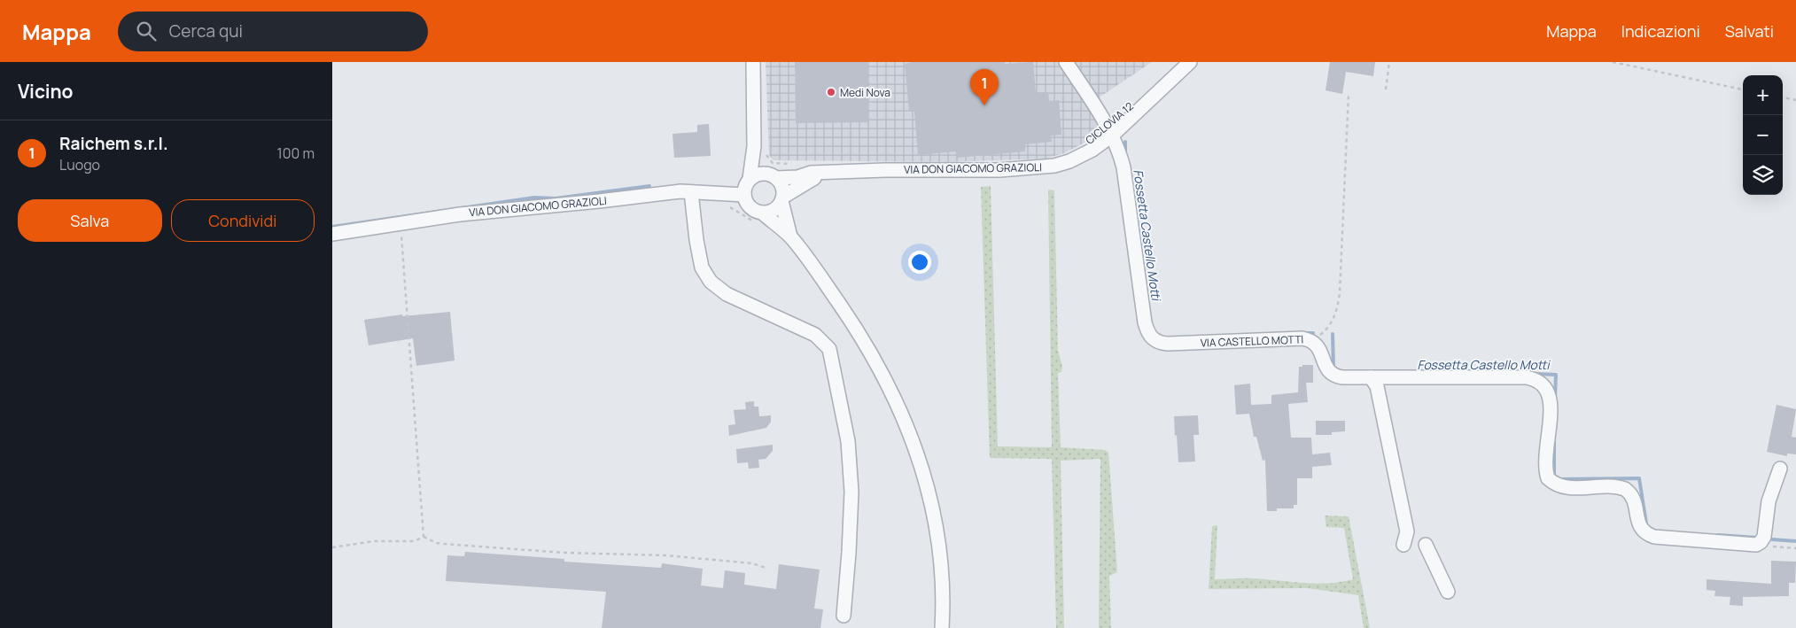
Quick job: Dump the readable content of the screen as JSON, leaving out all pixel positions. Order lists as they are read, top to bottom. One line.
{"streets":{"street":["VIA DON GIACOMO GRAZIOLI","VIA CASTELLO MOTTI"]},"crossings":[["VIA DON GIACOMO GRAZIOLI","VIA CASTELLO MOTTI"]],"water":["Fossetta Castello Motti"],"places":["Medi Nova"],"page":{"header":"Mappa","search":"Cerca qui","nav":["Mappa","Indicazioni","Salvati"],"heading":"Vicino","pins":"1","map_buttons":["+","−"],"list":[{"mark":"1","name":"Raichem s.r.l.","note":"Luogo","value":"100 m"}],"buttons":["Salva","Condividi"]}}
